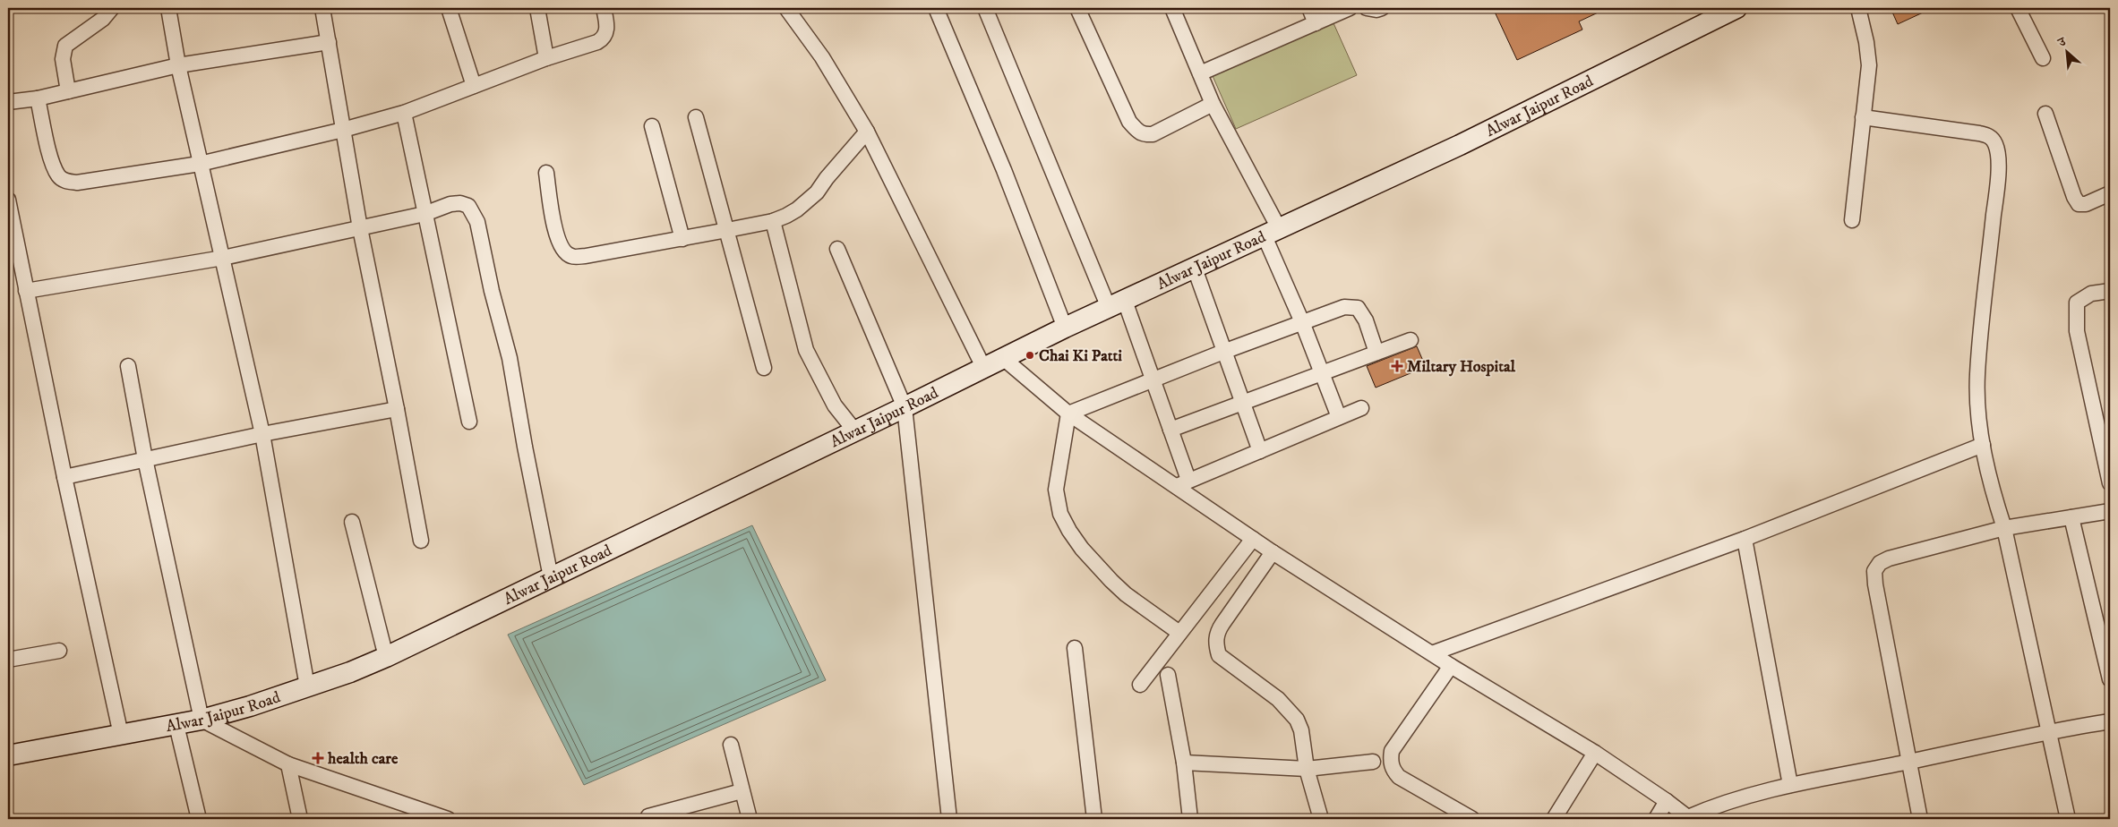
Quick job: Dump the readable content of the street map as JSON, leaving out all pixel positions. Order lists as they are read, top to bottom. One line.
{"streets":{"main road":["Alwar Jaipur Road"]},"places":{"other":["Chai Ki Patti"],"health":["Miltary Hospital","health care"]},"north":"top left"}
